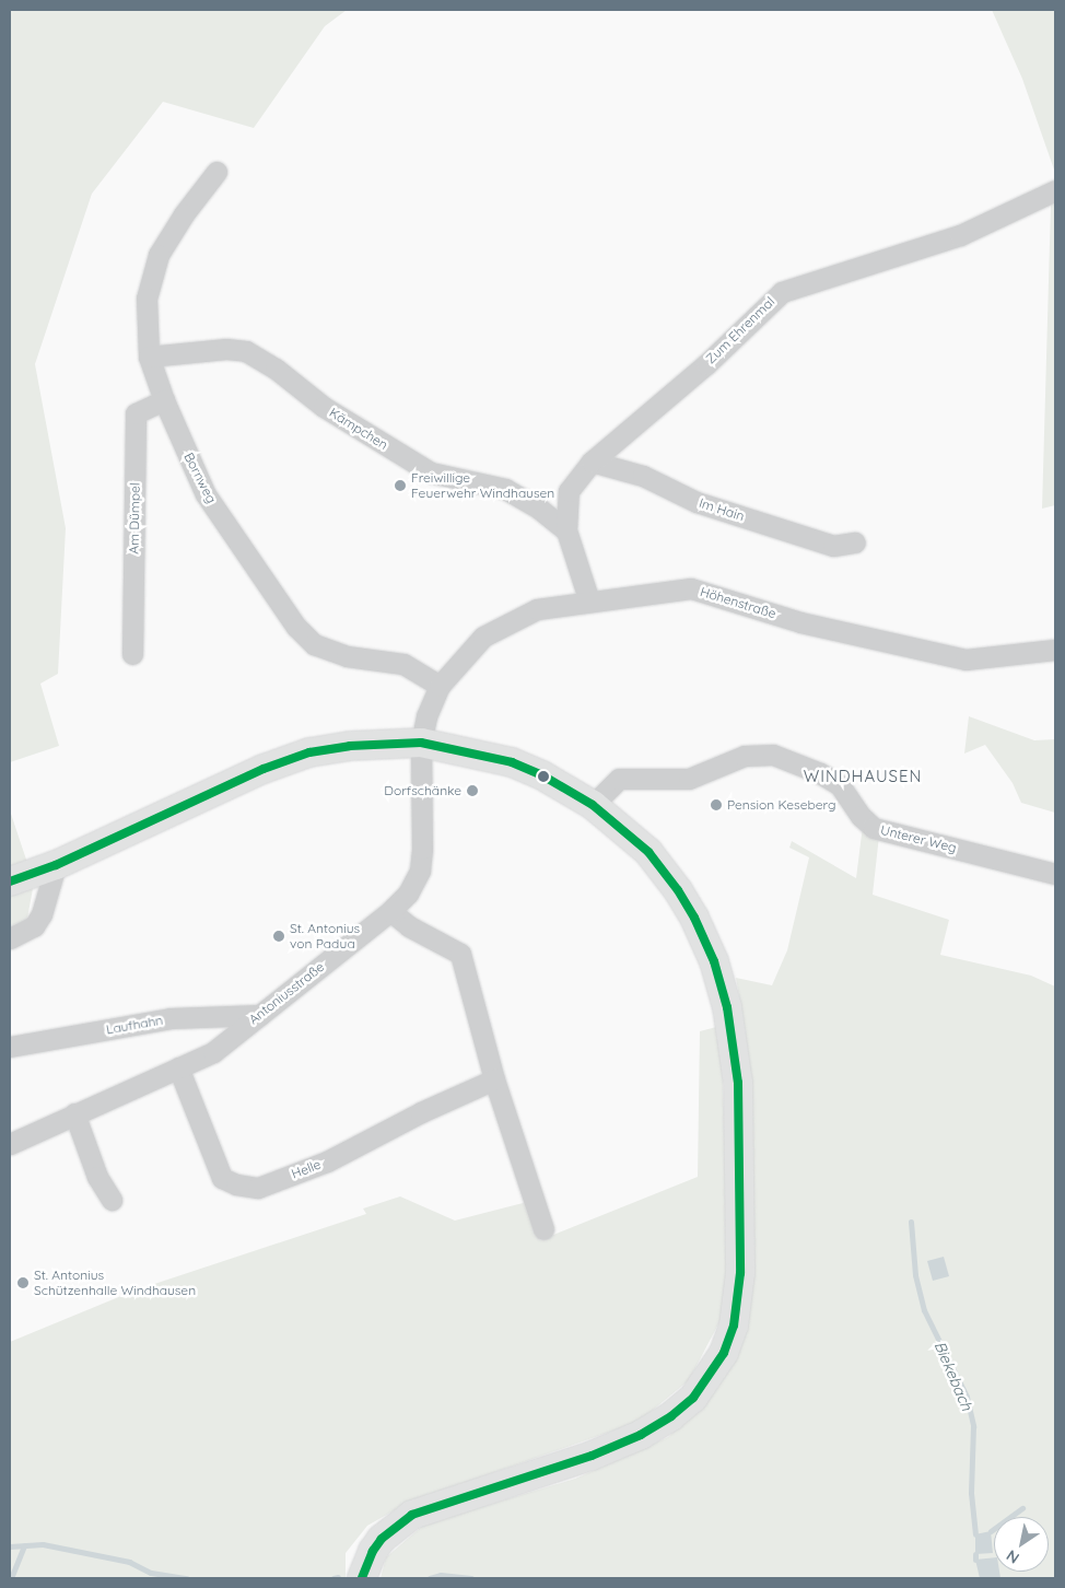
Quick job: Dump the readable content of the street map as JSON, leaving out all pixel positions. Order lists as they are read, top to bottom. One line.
{"streets":{"street":["Zum Ehrenmal","Kämpchen","Bornweg","Im Hain","Am Dümpel","Höhenstraße","Unterer Weg","Antoniusstraße","Laufhahn","Helle"]},"crossings":[["Zum Ehrenmal","Kämpchen"],["Zum Ehrenmal","Im Hain"],["Zum Ehrenmal","Höhenstraße"],["Kämpchen","Bornweg"],["Bornweg","Am Dümpel"],["Bornweg","Höhenstraße"],["Höhenstraße","Antoniusstraße"],["Antoniusstraße","Laufhahn"],["Antoniusstraße","Helle"]],"districts":["WINDHAUSEN"],"water":["Biekebach"],"places":["Freiwillige Feuerwehr Windhausen","Dorfschänke","Pension Keseberg","St. Antonius von Padua","St. Antonius Schützenhalle Windhausen"],"north":"bottom left"}
